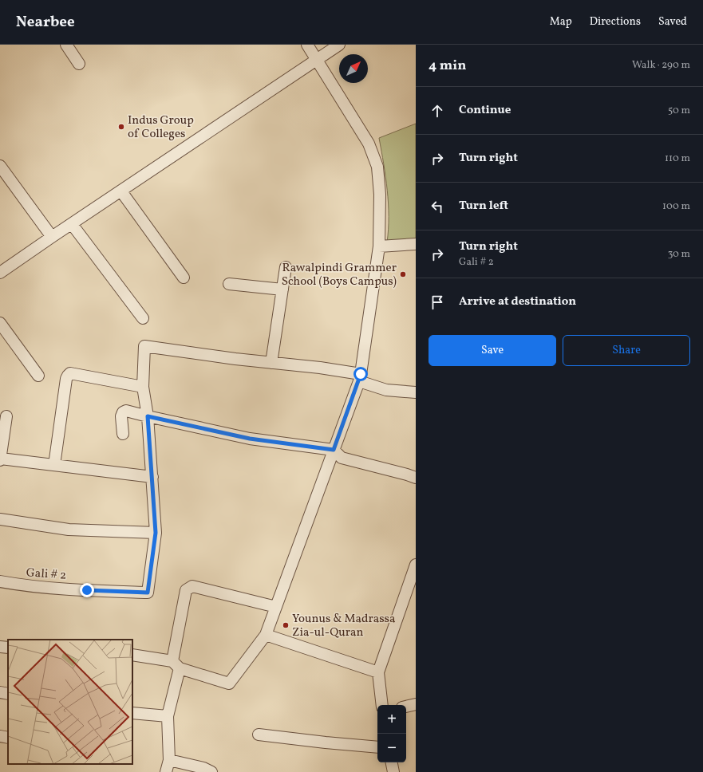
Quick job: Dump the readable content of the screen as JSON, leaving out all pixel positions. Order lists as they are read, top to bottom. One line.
{"streets":{"street":["Gali # 2"]},"places":["Indus Group of Colleges","Rawalpindi Grammer School (Boys Campus)","Younus & Madrassa Zia-ul-Quran"],"north":"top right","page":{"header":"Nearbee","nav":["Map","Directions","Saved"],"heading":["4 min","Walk · 290 m"],"list":[["Continue","50 m"],["Turn right","110 m"],["Turn left","100 m"],["Turn right","Gali # 2","30 m"],"Arrive at destination"],"buttons":["Save","Share"],"map_buttons":["+","−"]}}
